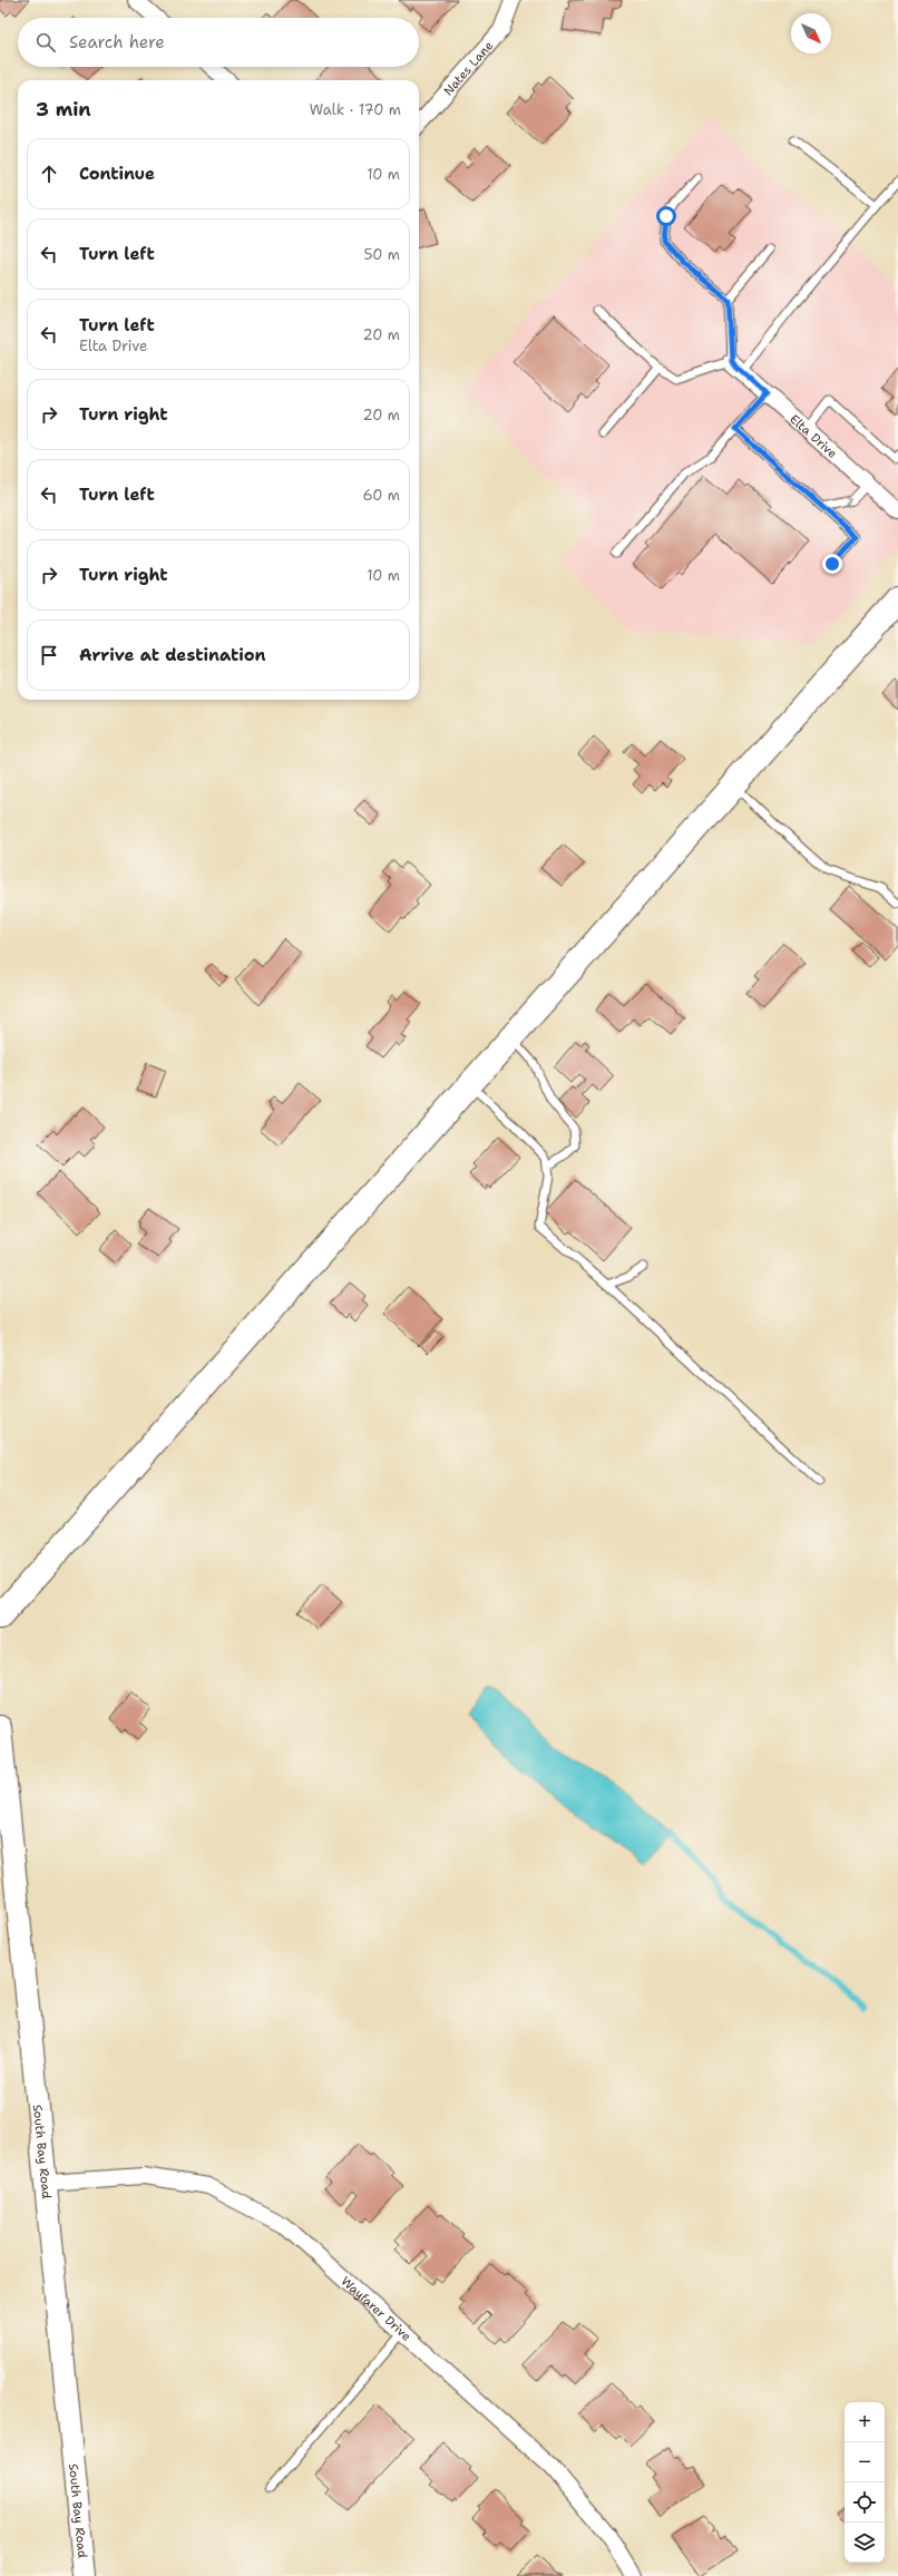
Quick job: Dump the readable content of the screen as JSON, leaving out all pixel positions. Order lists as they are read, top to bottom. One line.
{"streets":{"street":["Nates Lane","Elta Drive","South Bay Road","Wayfarer Drive"]},"crossings":[["South Bay Road","Wayfarer Drive"]],"north":"bottom right","page":{"search":"Search here","heading":["3 min","Walk · 170 m"],"list":[["Continue","10 m"],["Turn left","50 m"],["Turn left","Elta Drive","20 m"],["Turn right","20 m"],["Turn left","60 m"],["Turn right","10 m"],"Arrive at destination"],"map_buttons":["+","−"]}}
